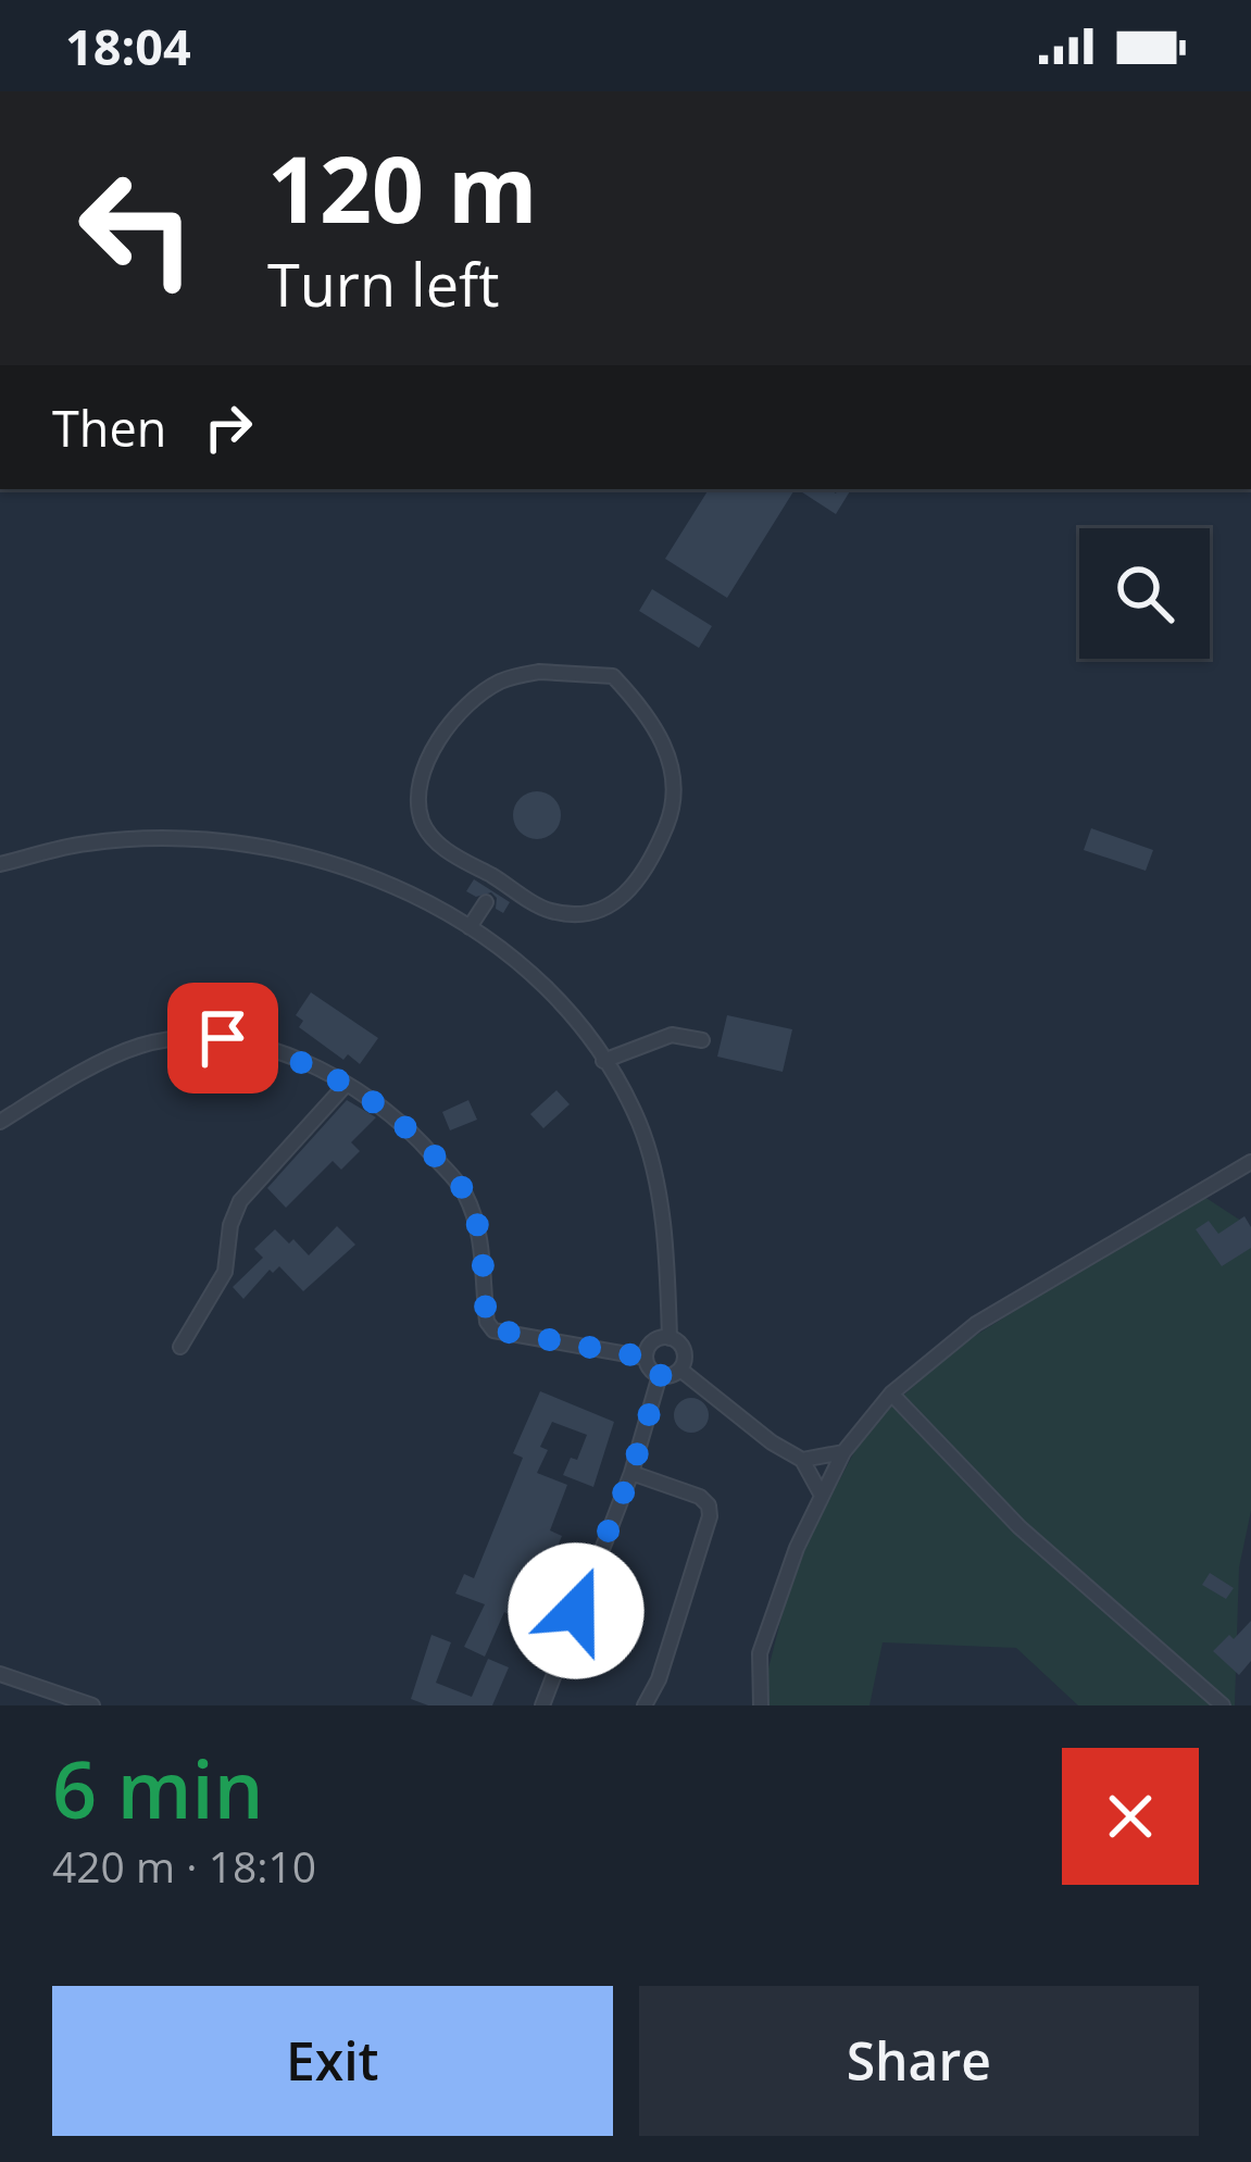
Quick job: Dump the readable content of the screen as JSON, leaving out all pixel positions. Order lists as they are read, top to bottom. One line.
{"page":{"status":"18:04","turn":["120 m","Turn left"],"then":"Then","heading":["6 min","420 m · 18:10"],"buttons":["Exit","Share"]}}
